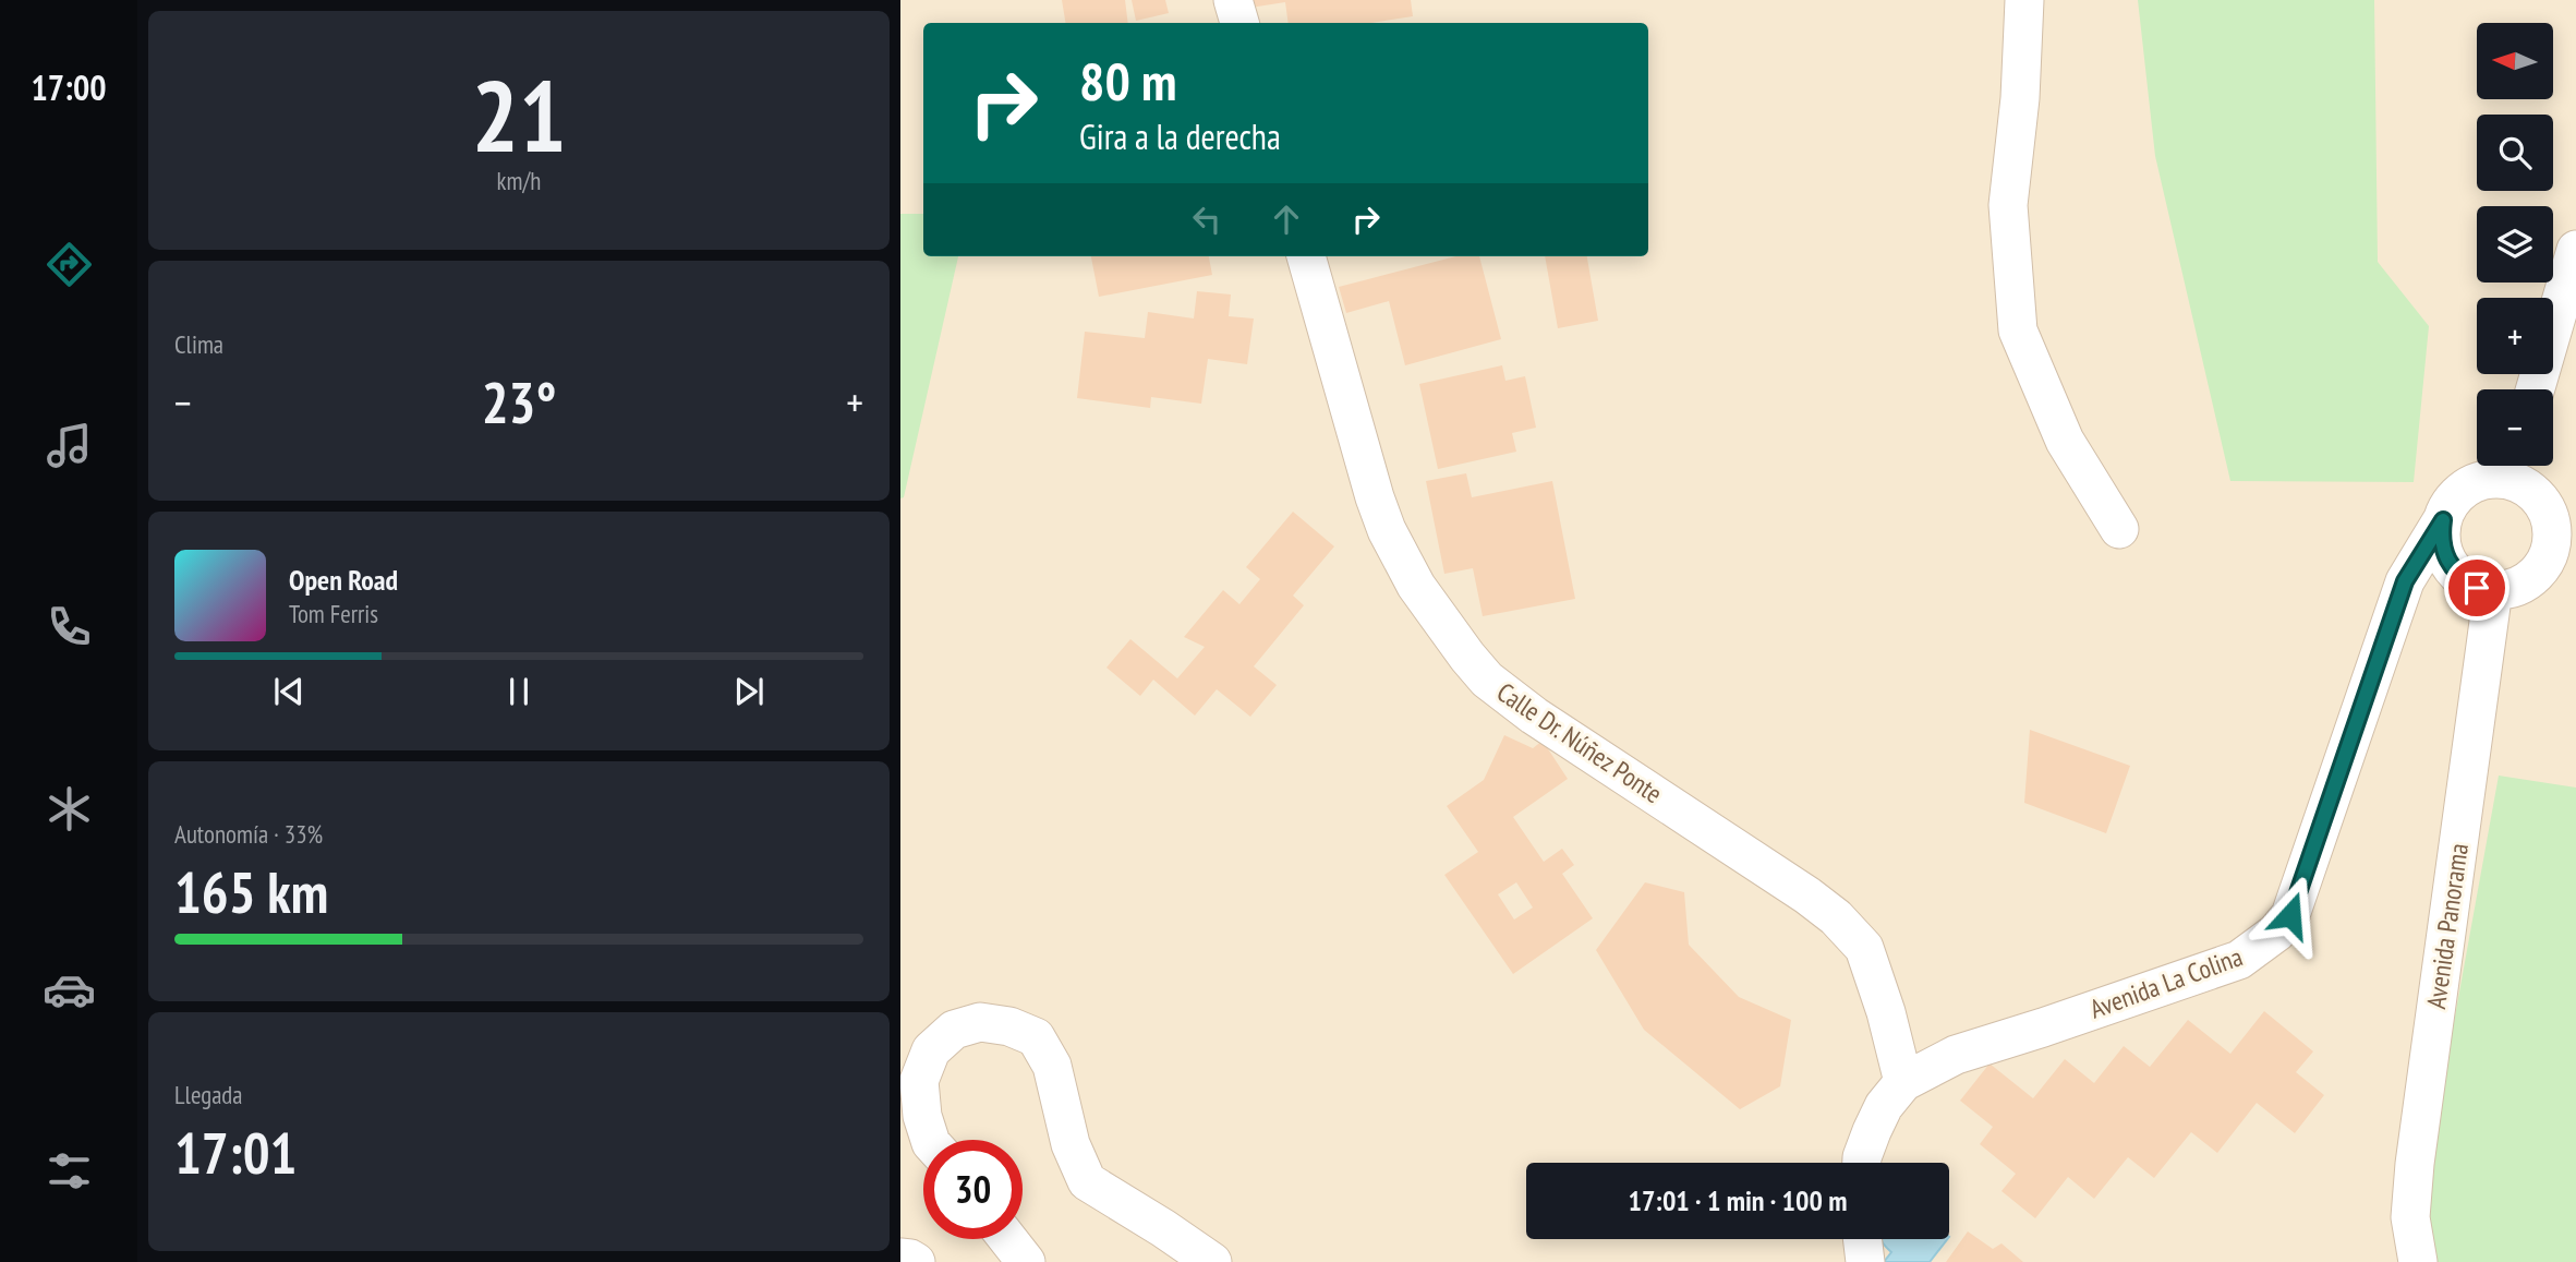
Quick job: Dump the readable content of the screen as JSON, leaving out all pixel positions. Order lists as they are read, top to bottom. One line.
{"streets":{"street":["Calle Dr. Núñez Ponte","Avenida Panorama","Avenida La Colina"]},"crossings":[["Calle Dr. Núñez Ponte","Avenida La Colina"],["Avenida Panorama","Avenida La Colina"]],"north":"left","page":{"tabs":"17:00","tile":[["21","km/h"],"Clima",["Autonomía · 33%","165 km"],["Llegada","17:01"]],"map_buttons":["+","−"],"turn":["80 m","Gira a la derecha"],"heat":["−","23°","+"],"song":["Open Road","Tom Ferris"],"limit":"30","trip":"17:01 · 1 min · 100 m"}}
